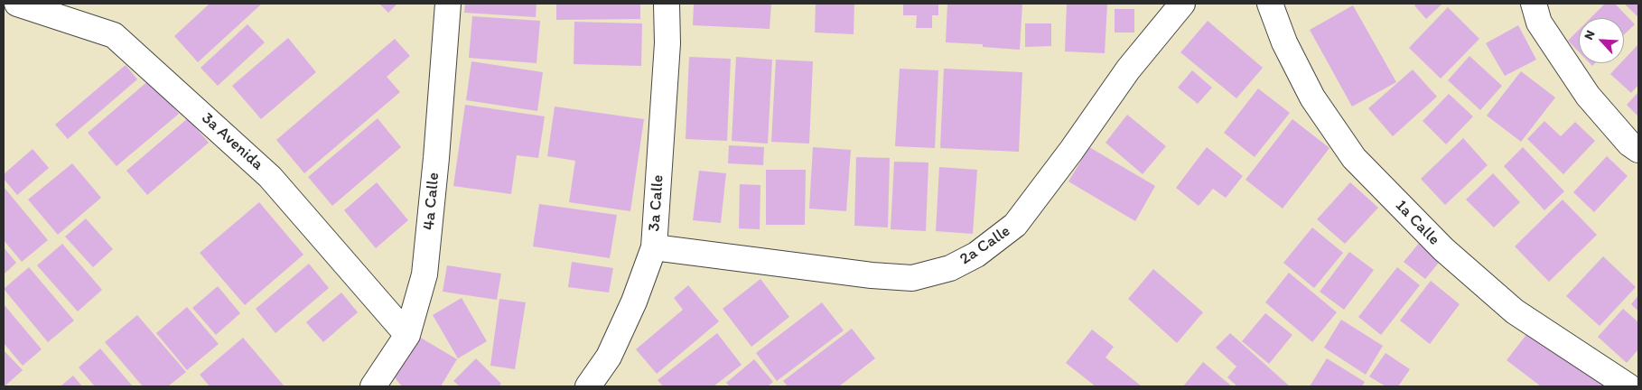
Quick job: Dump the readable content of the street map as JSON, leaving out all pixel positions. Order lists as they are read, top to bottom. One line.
{"streets":{"street":["3a Avenida","4a Calle","3a Calle","1a Calle","2a Calle"]},"crossings":[["3a Avenida","4a Calle"],["3a Calle","2a Calle"]],"north":"top left"}
